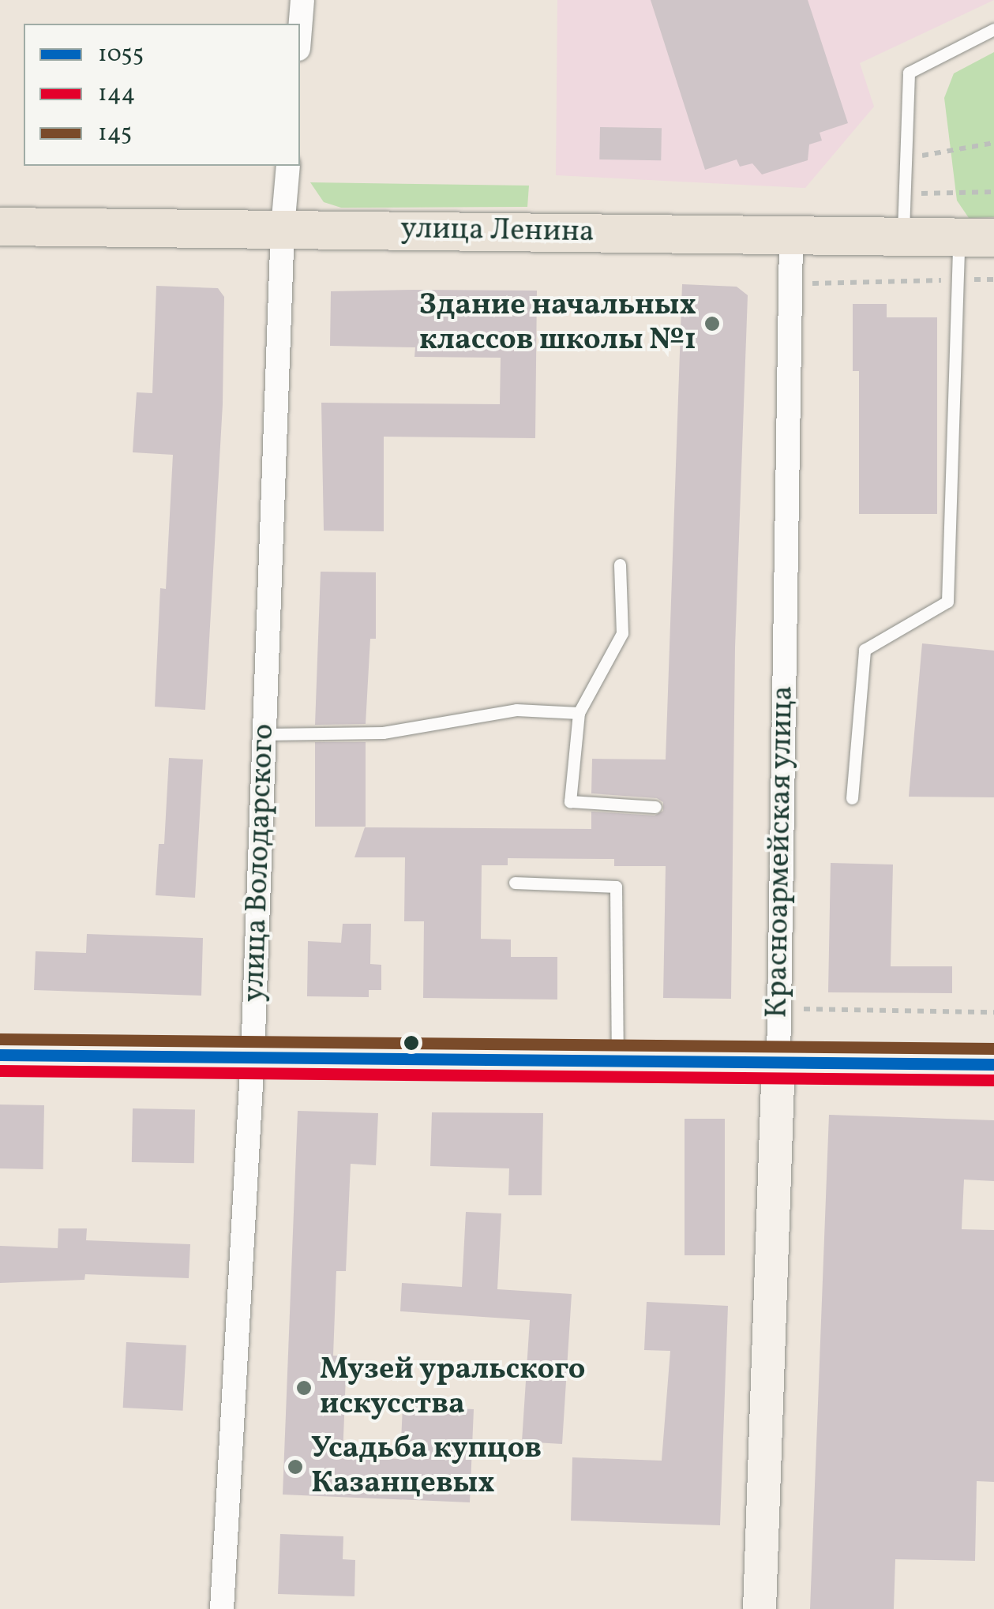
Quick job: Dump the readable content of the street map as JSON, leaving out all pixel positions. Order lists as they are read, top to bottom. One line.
{"streets":{"main road":["улица Ленина","Красноармейская улица"],"street":["улица Володарского"]},"crossings":[["улица Ленина","Красноармейская улица"],["улица Ленина","улица Володарского"]],"places":["Здание начальных классов школы №1","Музей уральского искусства","Усадьба купцов Казанцевых"],"lines":["transit line 145","transit line 1055","transit line 144"],"legend":["1055","144","145"]}
